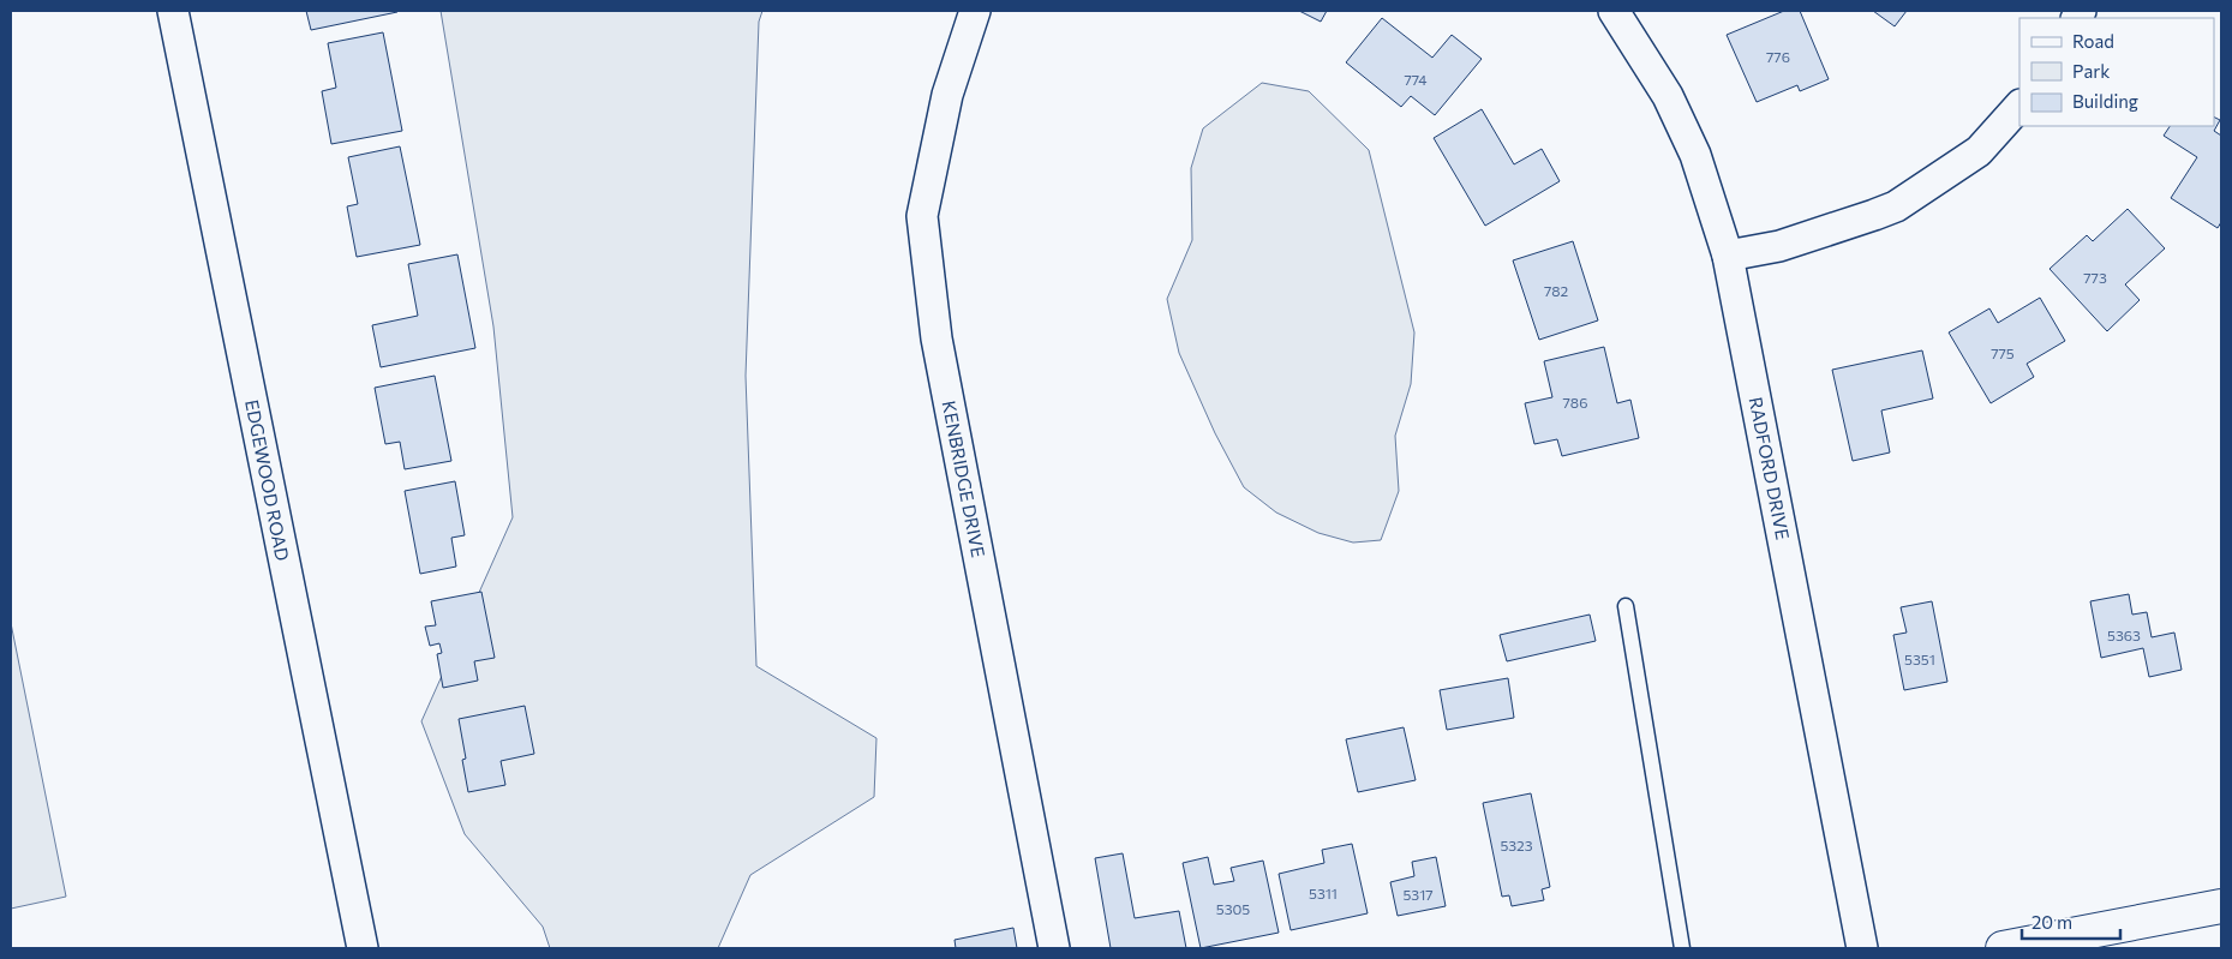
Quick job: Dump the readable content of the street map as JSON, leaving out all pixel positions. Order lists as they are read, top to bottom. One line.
{"streets":{"street":["RADFORD DRIVE","KENBRIDGE DRIVE","EDGEWOOD ROAD"]},"house_numbers":["776","774","773","782","775","786","5363","5351","5323","5311","5317","5305"],"legend":["Road","Park","Building"],"scale_bar":"20 m"}
